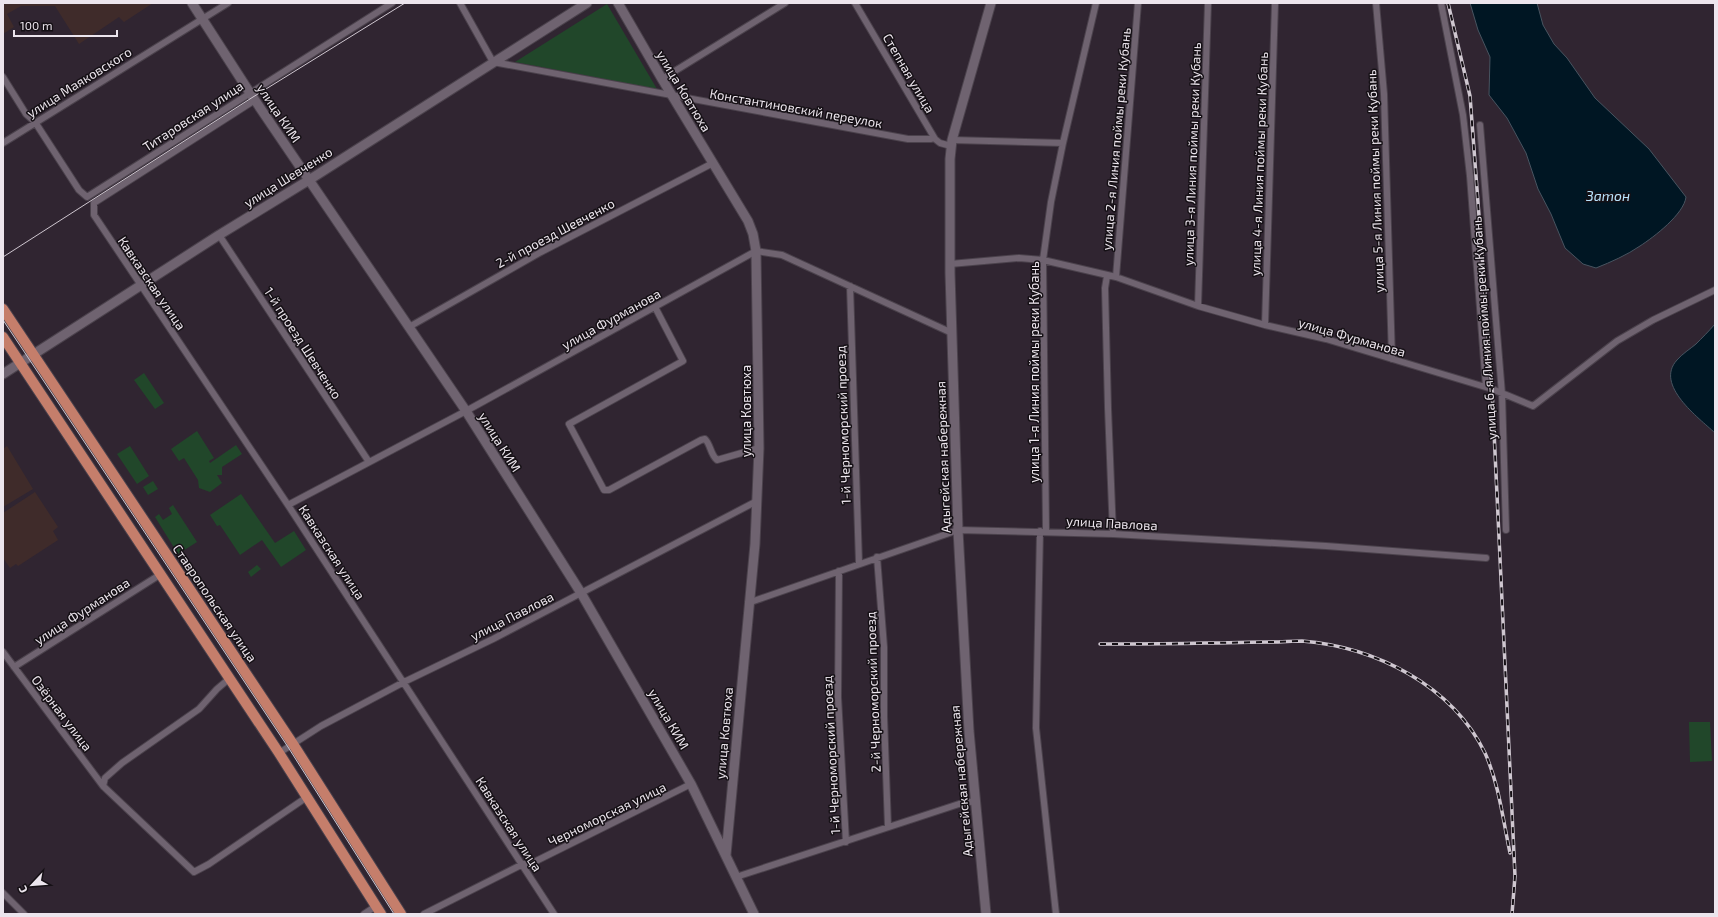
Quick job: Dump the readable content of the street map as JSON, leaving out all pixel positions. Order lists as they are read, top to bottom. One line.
{"streets":{"main road":["Ставропольская улица"],"street":["Степная улица","улица Маяковского","улица Ковтюха","Константиновский переулок","улица КИМ","Титаровская улица","улица 2-я Линия поймы реки Кубань","улица 3-я Линия поймы реки Кубань","улица 4-я Линия поймы реки Кубань","улица Шевченко","улица 5-я Линия поймы реки Кубань","2-й проезд Шевченко","Кавказская улица","улица Фурманова","улица 6-я Линия поймы реки Кубань","1-й проезд Шевченко","улица 1-я Линия поймы реки Кубань","1-й Черноморский проезд","Адыгейская набережная","улица Павлова","2-й Черноморский проезд","Озёрная улица","Черноморская улица"]},"crossings":[["Степная улица","Адыгейская набережная"],["улица Маяковского","улица КИМ"],["улица Маяковского","Титаровская улица"],["улица Ковтюха","Константиновский переулок"],["улица Ковтюха","улица КИМ"],["улица Ковтюха","2-й проезд Шевченко"],["улица Ковтюха","улица Фурманова"],["улица Ковтюха","улица Павлова"],["Константиновский переулок","улица Шевченко"],["улица КИМ","Титаровская улица"],["улица КИМ","улица Шевченко"],["улица КИМ","2-й проезд Шевченко"],["улица КИМ","улица Фурманова"],["улица КИМ","улица Павлова"],["улица КИМ","Черноморская улица"],["Титаровская улица","Кавказская улица"],["улица 2-я Линия поймы реки Кубань","улица Фурманова"],["улица 3-я Линия поймы реки Кубань","улица Фурманова"],["улица 4-я Линия поймы реки Кубань","улица Фурманова"],["улица Шевченко","Кавказская улица"],["улица Шевченко","1-й проезд Шевченко"],["улица Шевченко","Ставропольская улица"],["улица 5-я Линия поймы реки Кубань","улица Фурманова"],["Кавказская улица","улица Фурманова"],["Кавказская улица","улица Павлова"],["Кавказская улица","Черноморская улица"],["улица Фурманова","улица 6-я Линия поймы реки Кубань"],["улица Фурманова","1-й проезд Шевченко"],["улица Фурманова","улица 1-я Линия поймы реки Кубань"],["улица Фурманова","Адыгейская набережная"],["улица Фурманова","Озёрная улица"],["улица 1-я Линия поймы реки Кубань","улица Павлова"],["1-й Черноморский проезд","улица Павлова"],["Адыгейская набережная","улица Павлова"],["улица Павлова","Ставропольская улица"],["улица Павлова","2-й Черноморский проезд"]],"water":["Затон"],"scale_bar":"100 m","north":"bottom left"}
